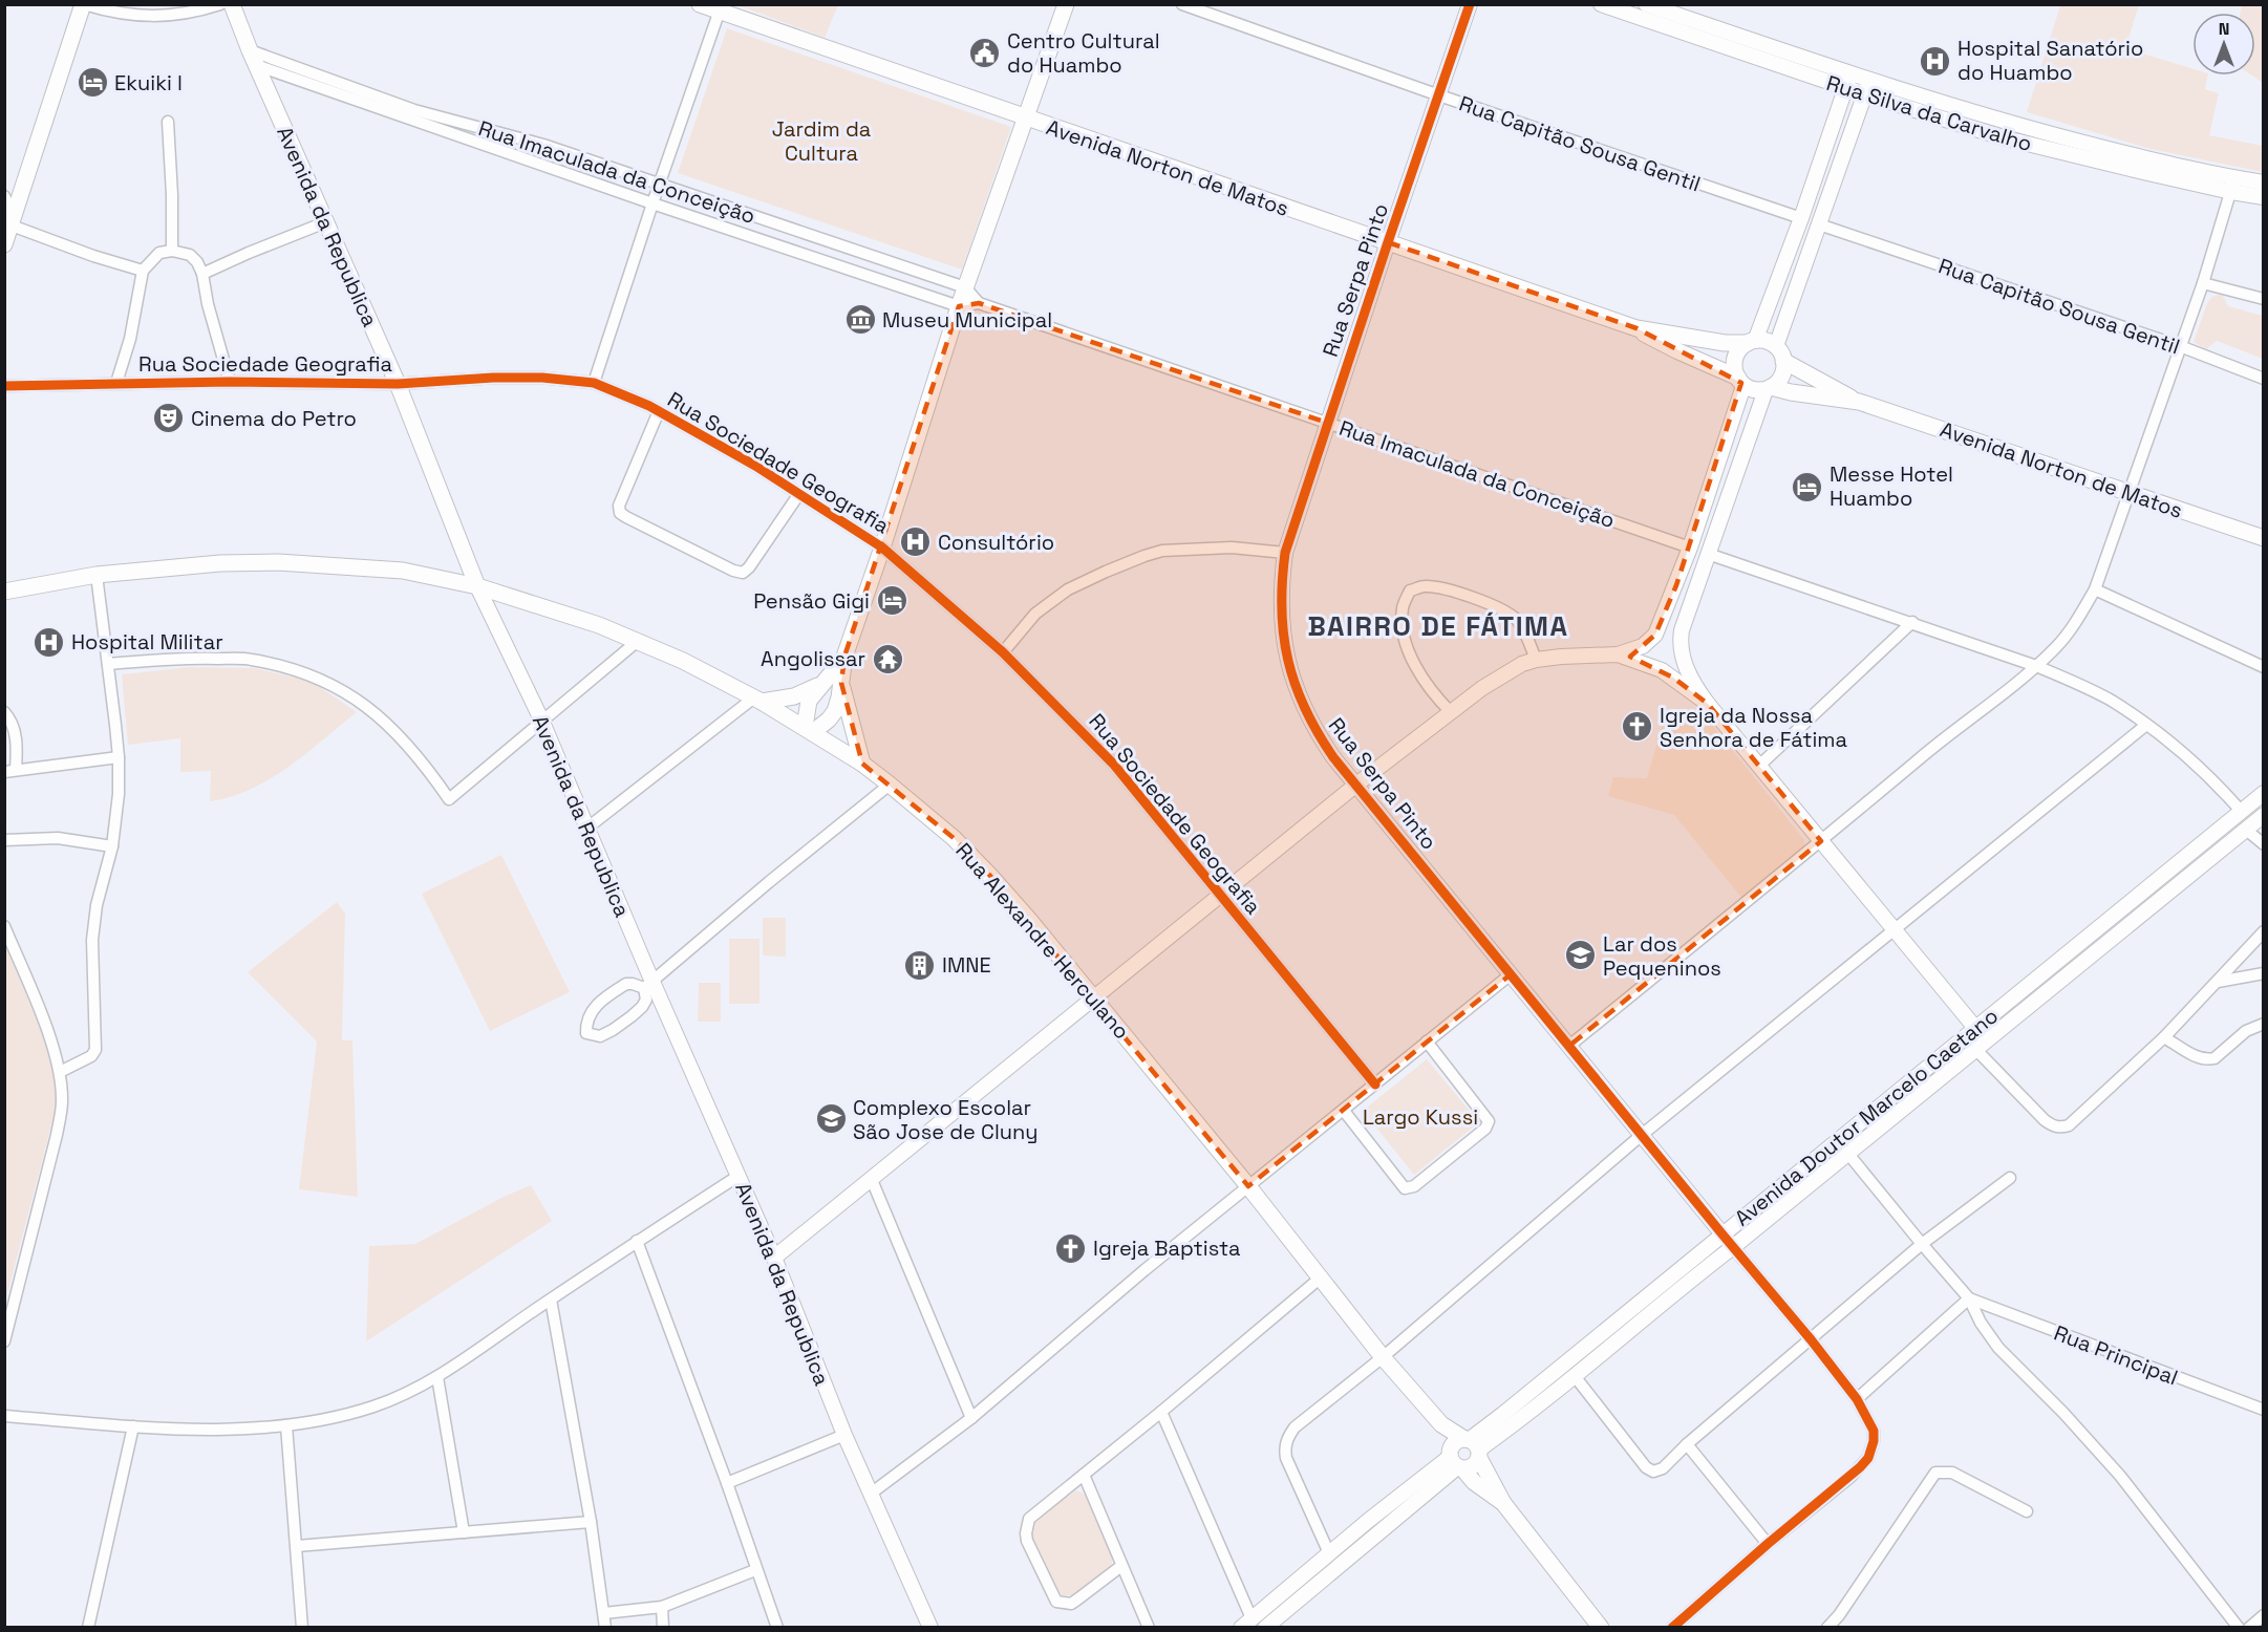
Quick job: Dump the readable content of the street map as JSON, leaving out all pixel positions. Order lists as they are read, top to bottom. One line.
{"streets":{"main road":["Avenida Norton de Matos","Avenida da Republica","Rua Alexandre Herculano","Avenida Doutor Marcelo Caetano"],"street":["Rua Silva da Carvalho","Rua Capitão Sousa Gentil","Rua Imaculada da Conceição","Rua Serpa Pinto","Rua Sociedade Geografia","Rua Principal"]},"crossings":[["Rua Capitão Sousa Gentil","Rua Serpa Pinto"],["Avenida Norton de Matos","Rua Serpa Pinto"],["Rua Imaculada da Conceição","Avenida da Republica"],["Rua Imaculada da Conceição","Rua Serpa Pinto"],["Avenida da Republica","Rua Sociedade Geografia"],["Avenida da Republica","Rua Alexandre Herculano"],["Rua Serpa Pinto","Avenida Doutor Marcelo Caetano"],["Rua Alexandre Herculano","Avenida Doutor Marcelo Caetano"]],"districts":["BAIRRO DE FÁTIMA"],"parks":["Jardim da Cultura","Largo Kussi"],"places":{"public building":["Centro Cultural do Huambo"],"hospital":["Hospital Sanatório do Huambo","Consultório","Hospital Militar"],"hotel":["Ekuiki l","Messe Hotel Huambo","Pensão Gigi"],"museum":["Museu Municipal"],"theatre":["Cinema do Petro"],"temple":["Angolissar"],"church":["Igreja da Nossa Senhora de Fátima","Igreja Baptista"],"school or university":["Lar dos Pequeninos","Complexo Escolar São Jose de Cluny"],"building":["IMNE"]},"north":"top"}
